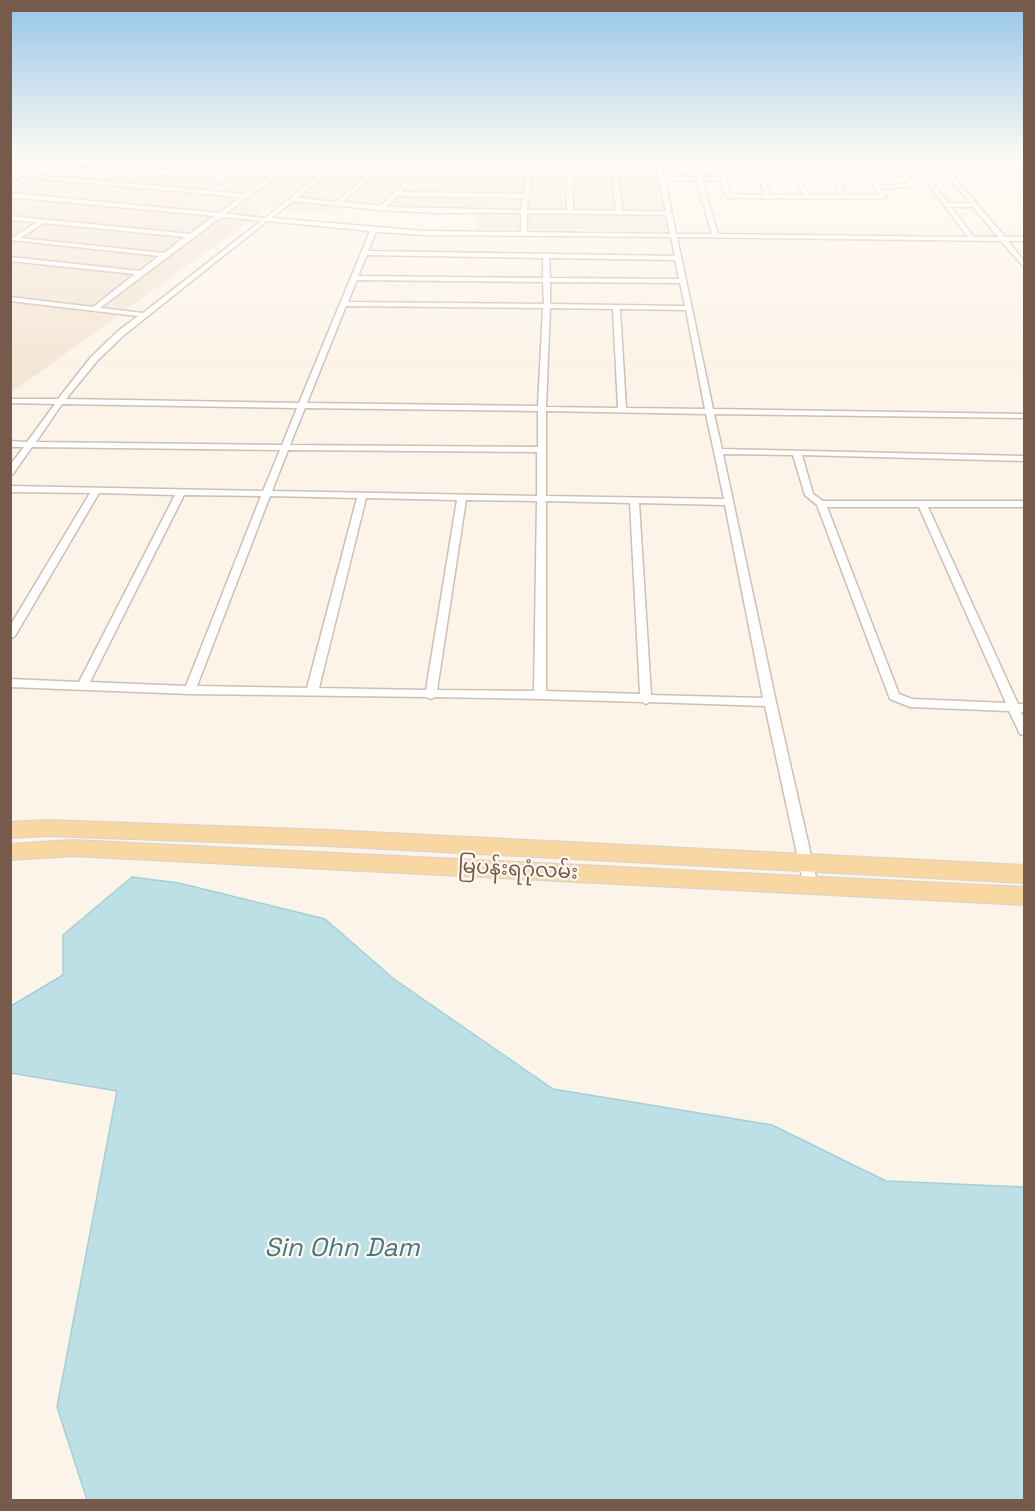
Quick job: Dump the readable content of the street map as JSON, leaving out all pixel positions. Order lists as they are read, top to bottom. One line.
{"streets":{"main road":["မြပန်းရဂုံလမ်း"]},"water":["Sin Ohn Dam"]}
